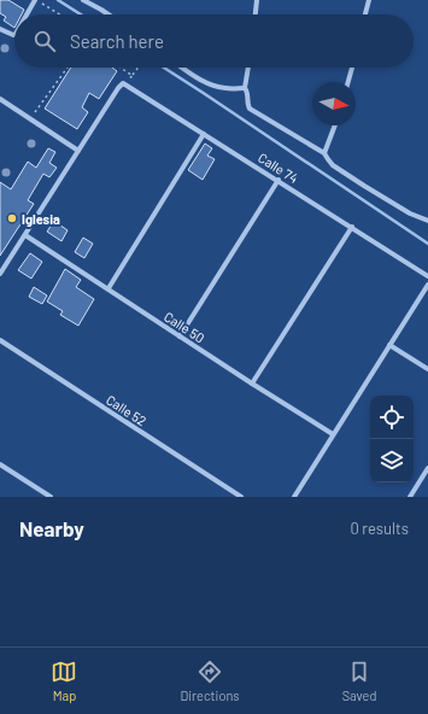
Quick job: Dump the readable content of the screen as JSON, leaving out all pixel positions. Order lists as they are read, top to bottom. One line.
{"streets":{"street":["Calle 74","Calle 50","Calle 52"]},"places":["Iglesia"],"north":"right","page":{"search":"Search here","heading":["Nearby","0 results"],"nav":["Map","Directions","Saved"]}}
